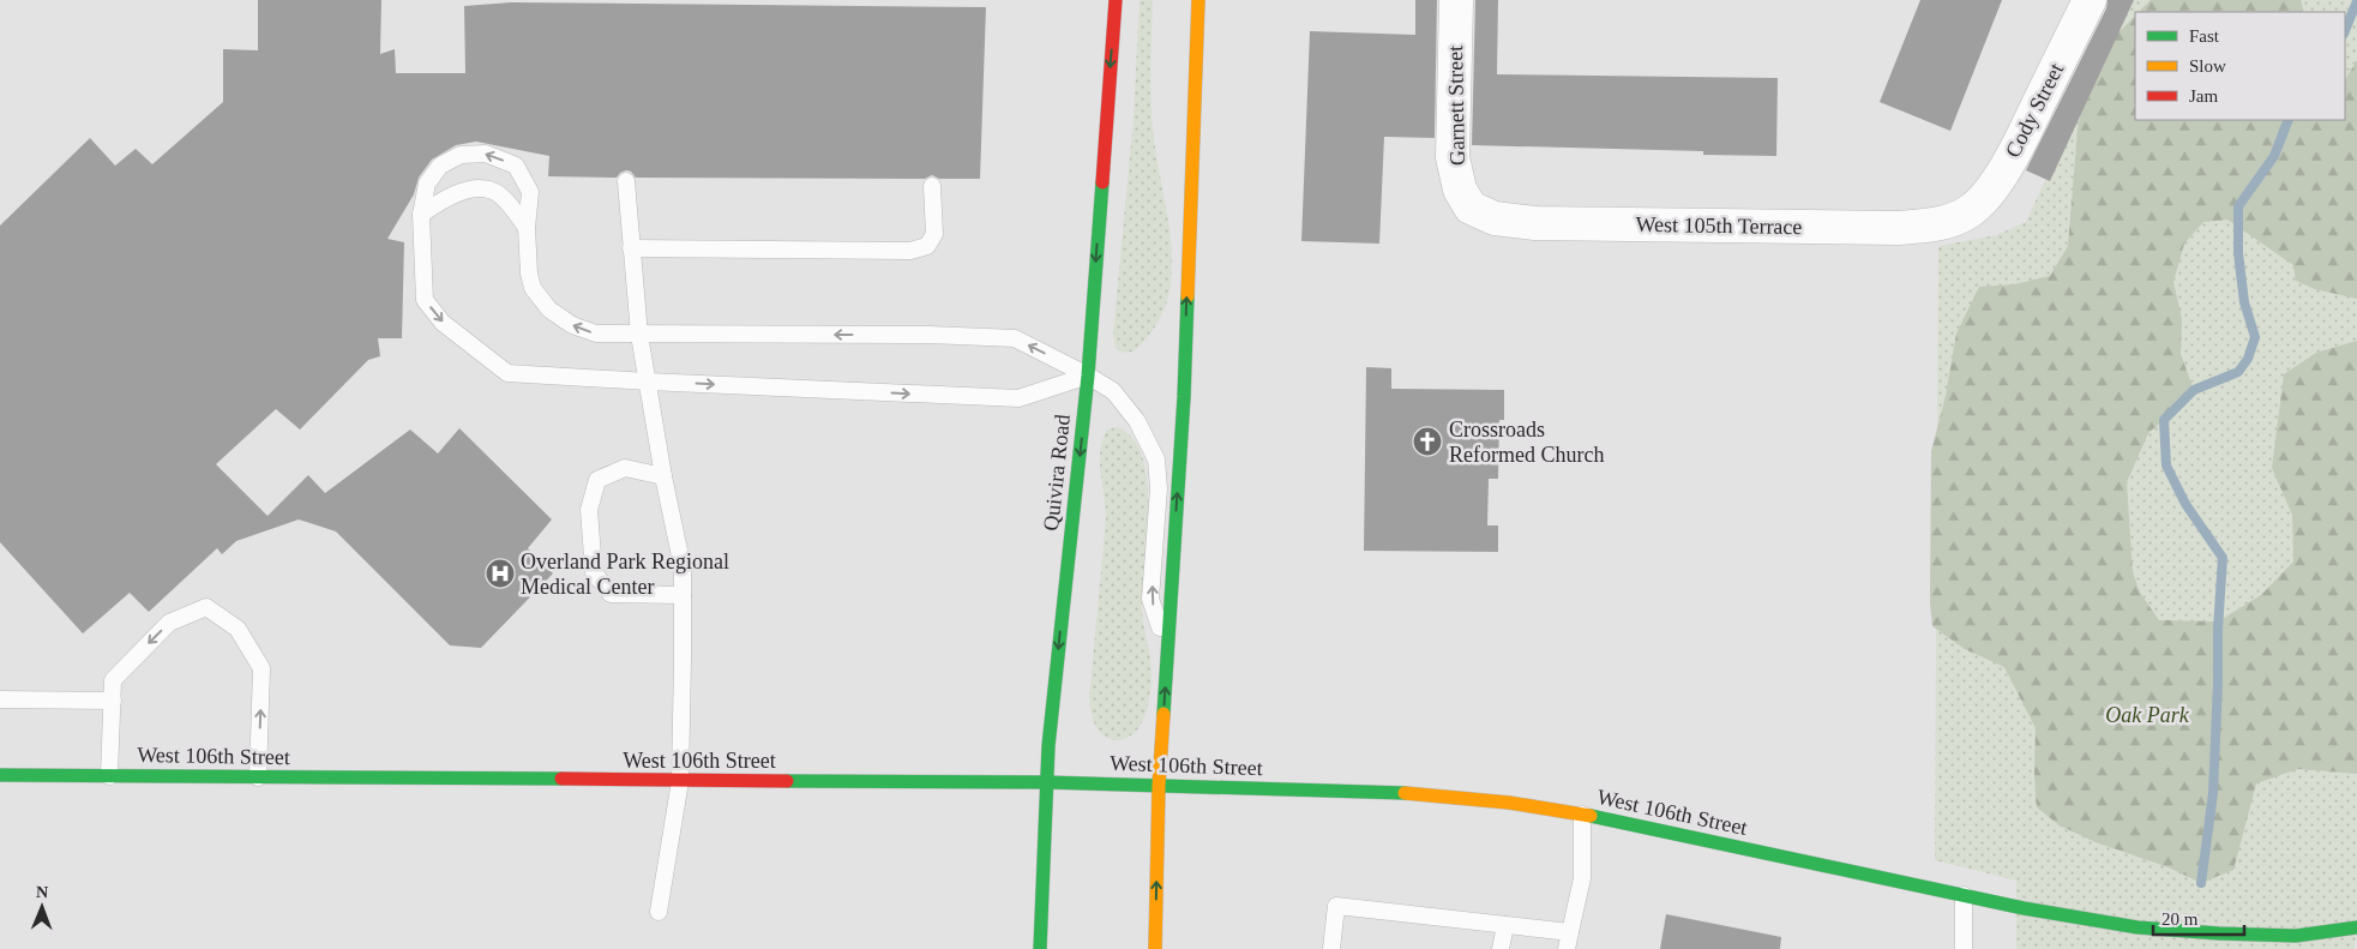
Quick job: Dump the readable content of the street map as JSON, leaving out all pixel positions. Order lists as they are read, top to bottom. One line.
{"streets":{"street":["Garnett Street","Cody Street","West 105th Terrace","Quivira Road","West 106th Street"]},"crossings":[["Garnett Street","West 105th Terrace"],["Cody Street","West 105th Terrace"],["Quivira Road","West 106th Street"]],"parks":["Oak Park"],"places":{"church":["Crossroads Reformed Church"],"hospital":["Overland Park Regional Medical Center"]},"legend":["Fast","Slow","Jam"],"scale_bar":"20 m","north":"top"}
